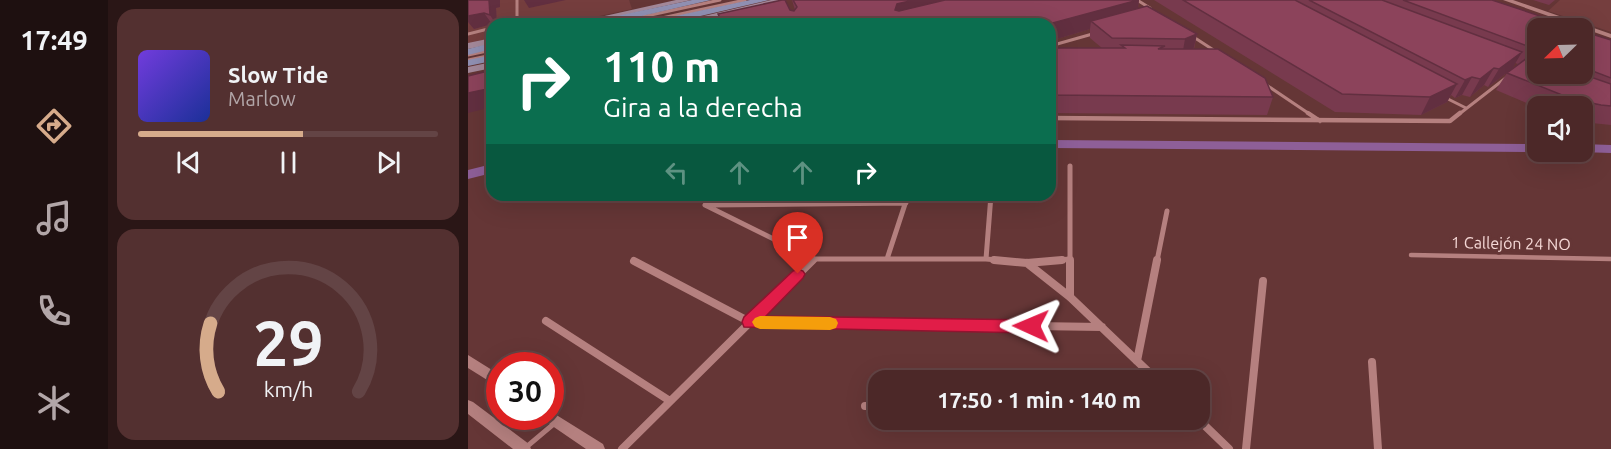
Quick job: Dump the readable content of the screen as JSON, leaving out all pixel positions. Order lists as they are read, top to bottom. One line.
{"streets":{"lane":["1 Callejón 24 NO"]},"north":"bottom left","page":{"tabs":"17:49","turn":["110 m","Gira a la derecha"],"song":["Slow Tide","Marlow"],"limit":"30","trip":"17:50 · 1 min · 140 m","gauge":["29","km/h"]}}
